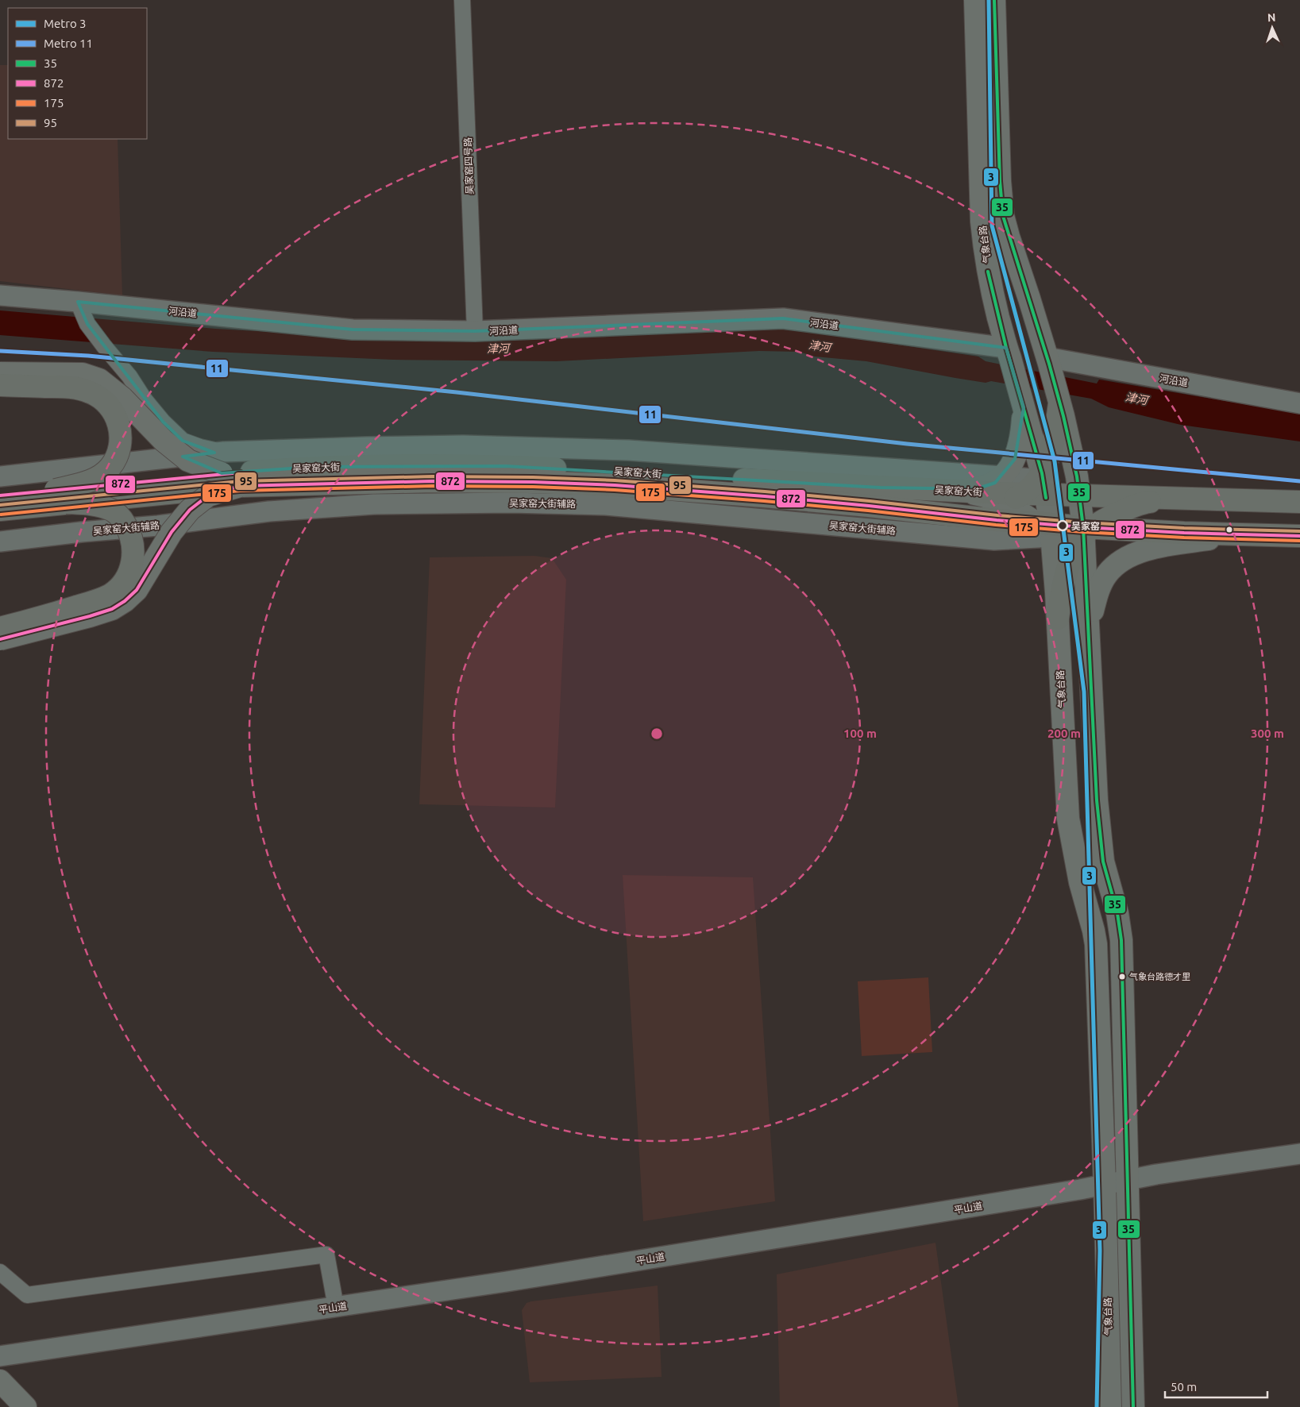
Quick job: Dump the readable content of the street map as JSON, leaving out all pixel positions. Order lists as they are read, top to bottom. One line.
{"streets":{"highway":["吴家窑大街"],"main road":["气象台路"],"street":["吴家窑四号路","河沿道","吴家窑大街辅路","平山道"]},"crossings":[["吴家窑四号路","河沿道"],["气象台路","河沿道"],["气象台路","吴家窑大街"],["气象台路","吴家窑大街辅路"],["气象台路","平山道"],["吴家窑大街","吴家窑大街辅路"]],"water":["津河"],"places":["吴家窑","气象台路德才里"],"lines":["metro line 3","transit line 35","metro line 11","transit line 872","transit line 95","transit line 175"],"legend":["Metro 3","Metro 11","35","872","175","95"],"scale_bar":"50 m","north":"top","rings":["100 m","200 m","300 m"]}
